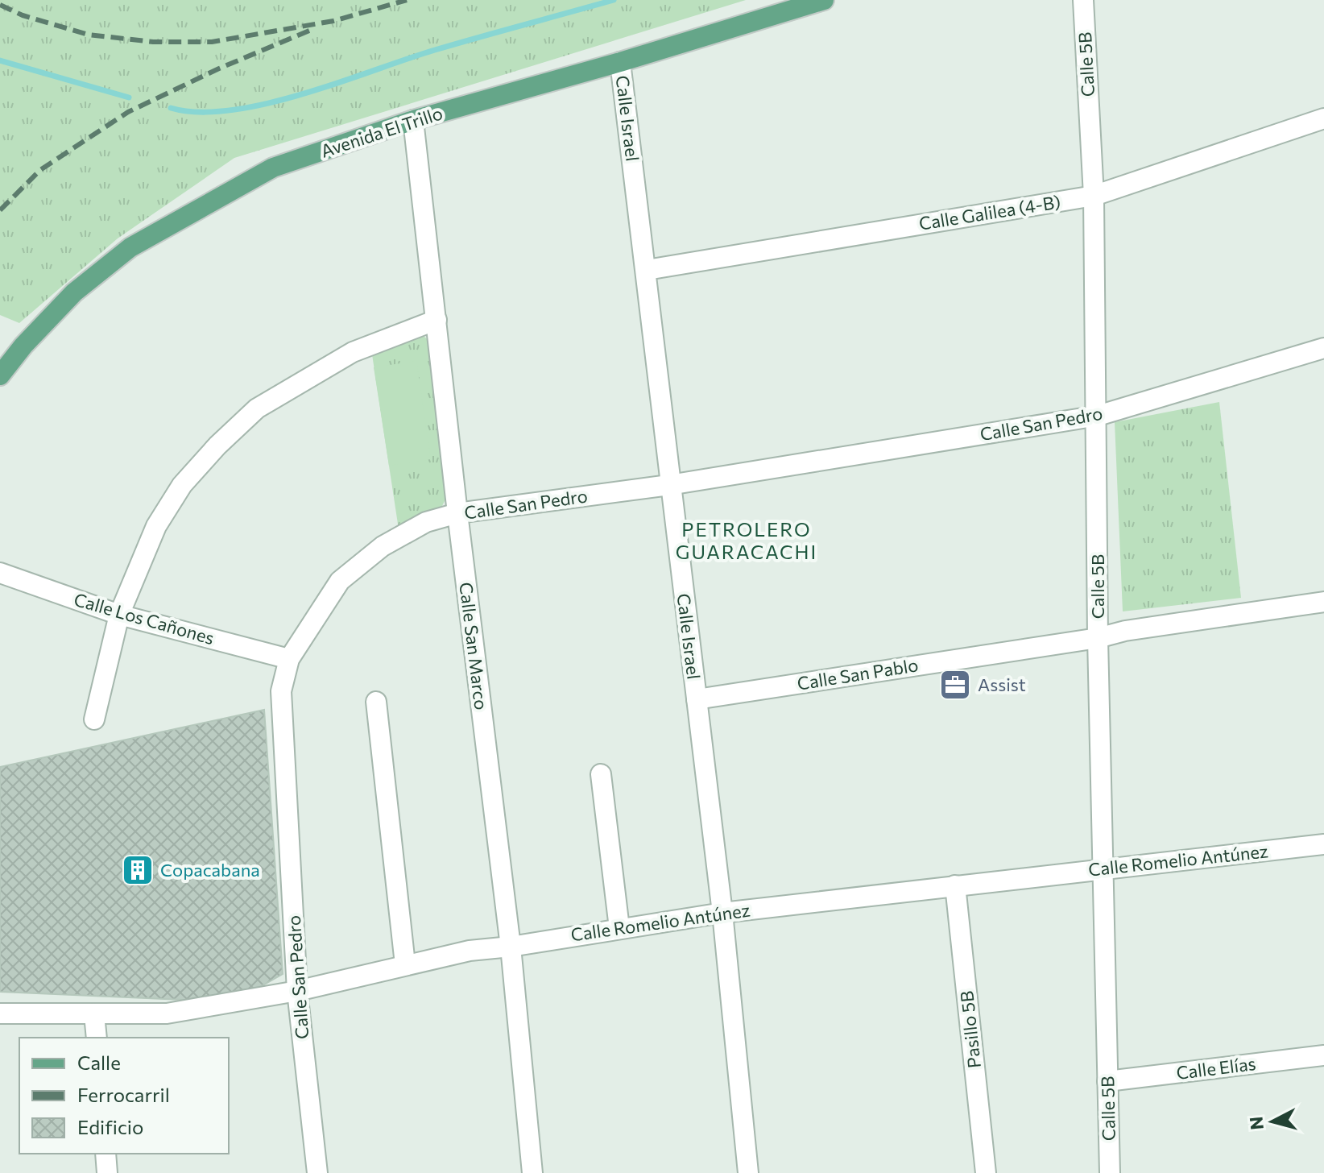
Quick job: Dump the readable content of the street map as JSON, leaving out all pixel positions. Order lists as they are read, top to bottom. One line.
{"streets":{"main road":["Avenida El Trillo"],"street":["Calle 5B","Calle Israel","Calle Galilea (4-B)","Calle San Pedro","Calle Los Cañones","Calle San Marco","Calle San Pablo","Calle Romelio Antúnez","Pasillo 5B","Calle Elías"]},"crossings":[["Calle 5B","Calle Galilea (4-B)"],["Calle 5B","Calle San Pedro"],["Calle 5B","Calle San Pablo"],["Calle 5B","Calle Romelio Antúnez"],["Calle 5B","Calle Elías"],["Calle Israel","Avenida El Trillo"],["Calle Israel","Calle Galilea (4-B)"],["Calle Israel","Calle San Pedro"],["Calle Israel","Calle San Pablo"],["Calle Israel","Calle Romelio Antúnez"],["Avenida El Trillo","Calle San Marco"],["Calle San Pedro","Calle Los Cañones"],["Calle San Pedro","Calle San Marco"],["Calle San Pedro","Calle Romelio Antúnez"],["Calle San Marco","Calle Romelio Antúnez"],["Calle Romelio Antúnez","Pasillo 5B"]],"districts":["PETROLERO GUARACACHI"],"places":{"office":["Assist"],"building":["Copacabana"]},"legend":["Calle","Ferrocarril","Edificio"],"north":"left"}
